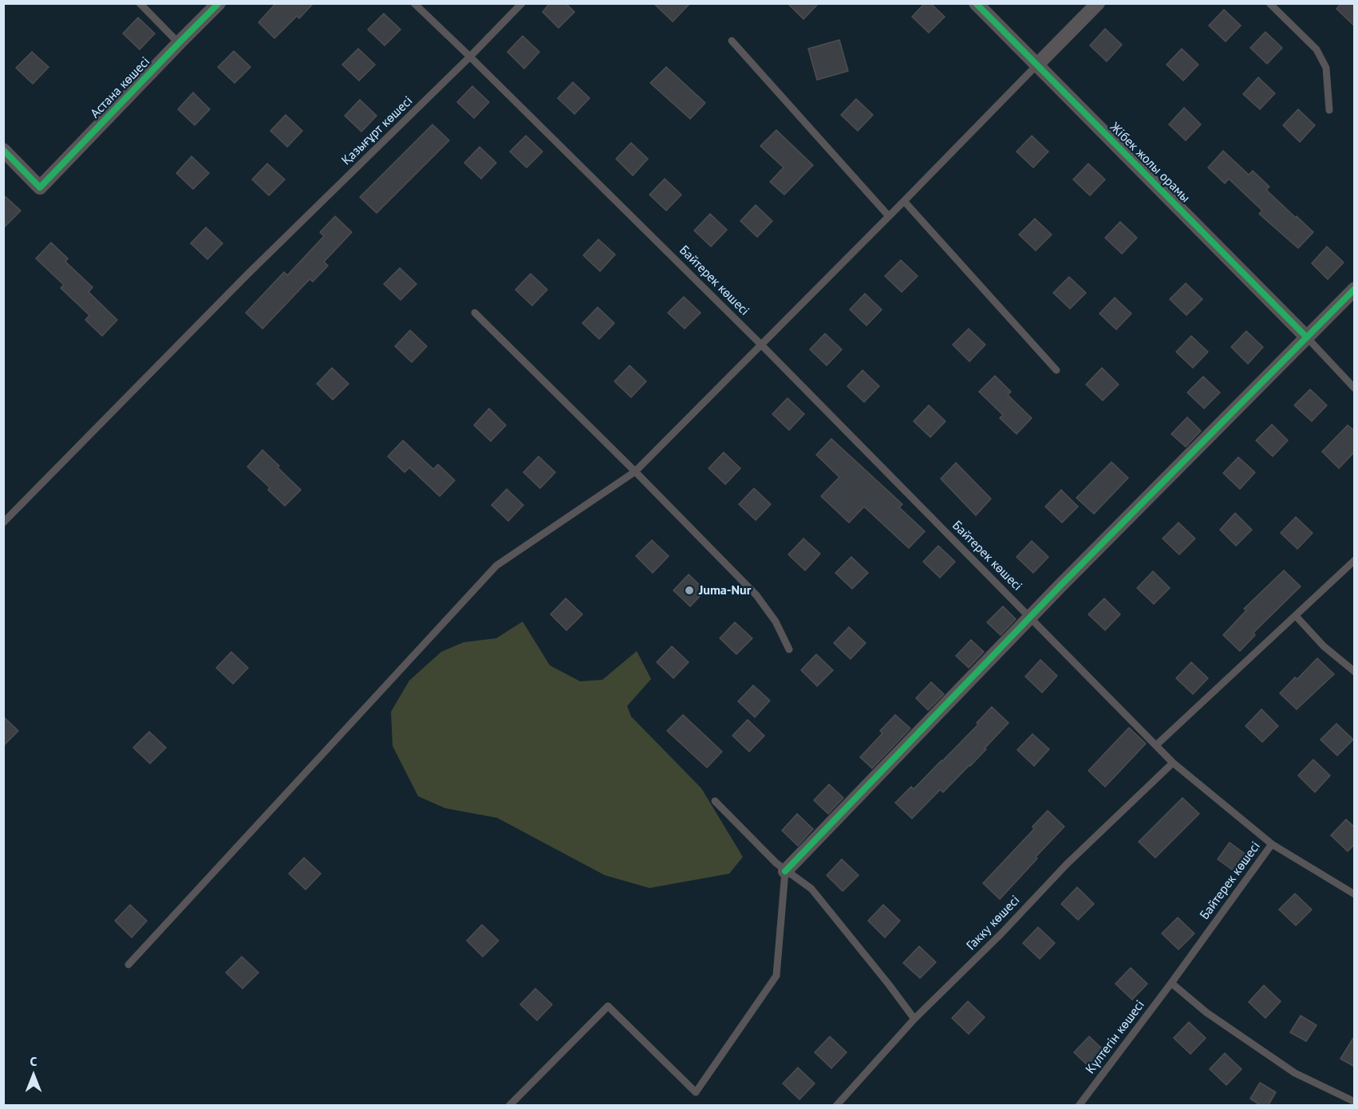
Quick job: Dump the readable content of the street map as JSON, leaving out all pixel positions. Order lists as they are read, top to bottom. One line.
{"streets":{"street":["Астана көшесі","Жібек жолы орамы"],"lane":["Қазығұрт көшесі","Байтерек көшесі","Гакку көшесі","Күлтегін көшесі"]},"crossings":[["Қазығұрт көшесі","Байтерек көшесі"],["Байтерек көшесі","Гакку көшесі"],["Байтерек көшесі","Күлтегін көшесі"]],"places":["Juma-Nur"],"north":"top"}
